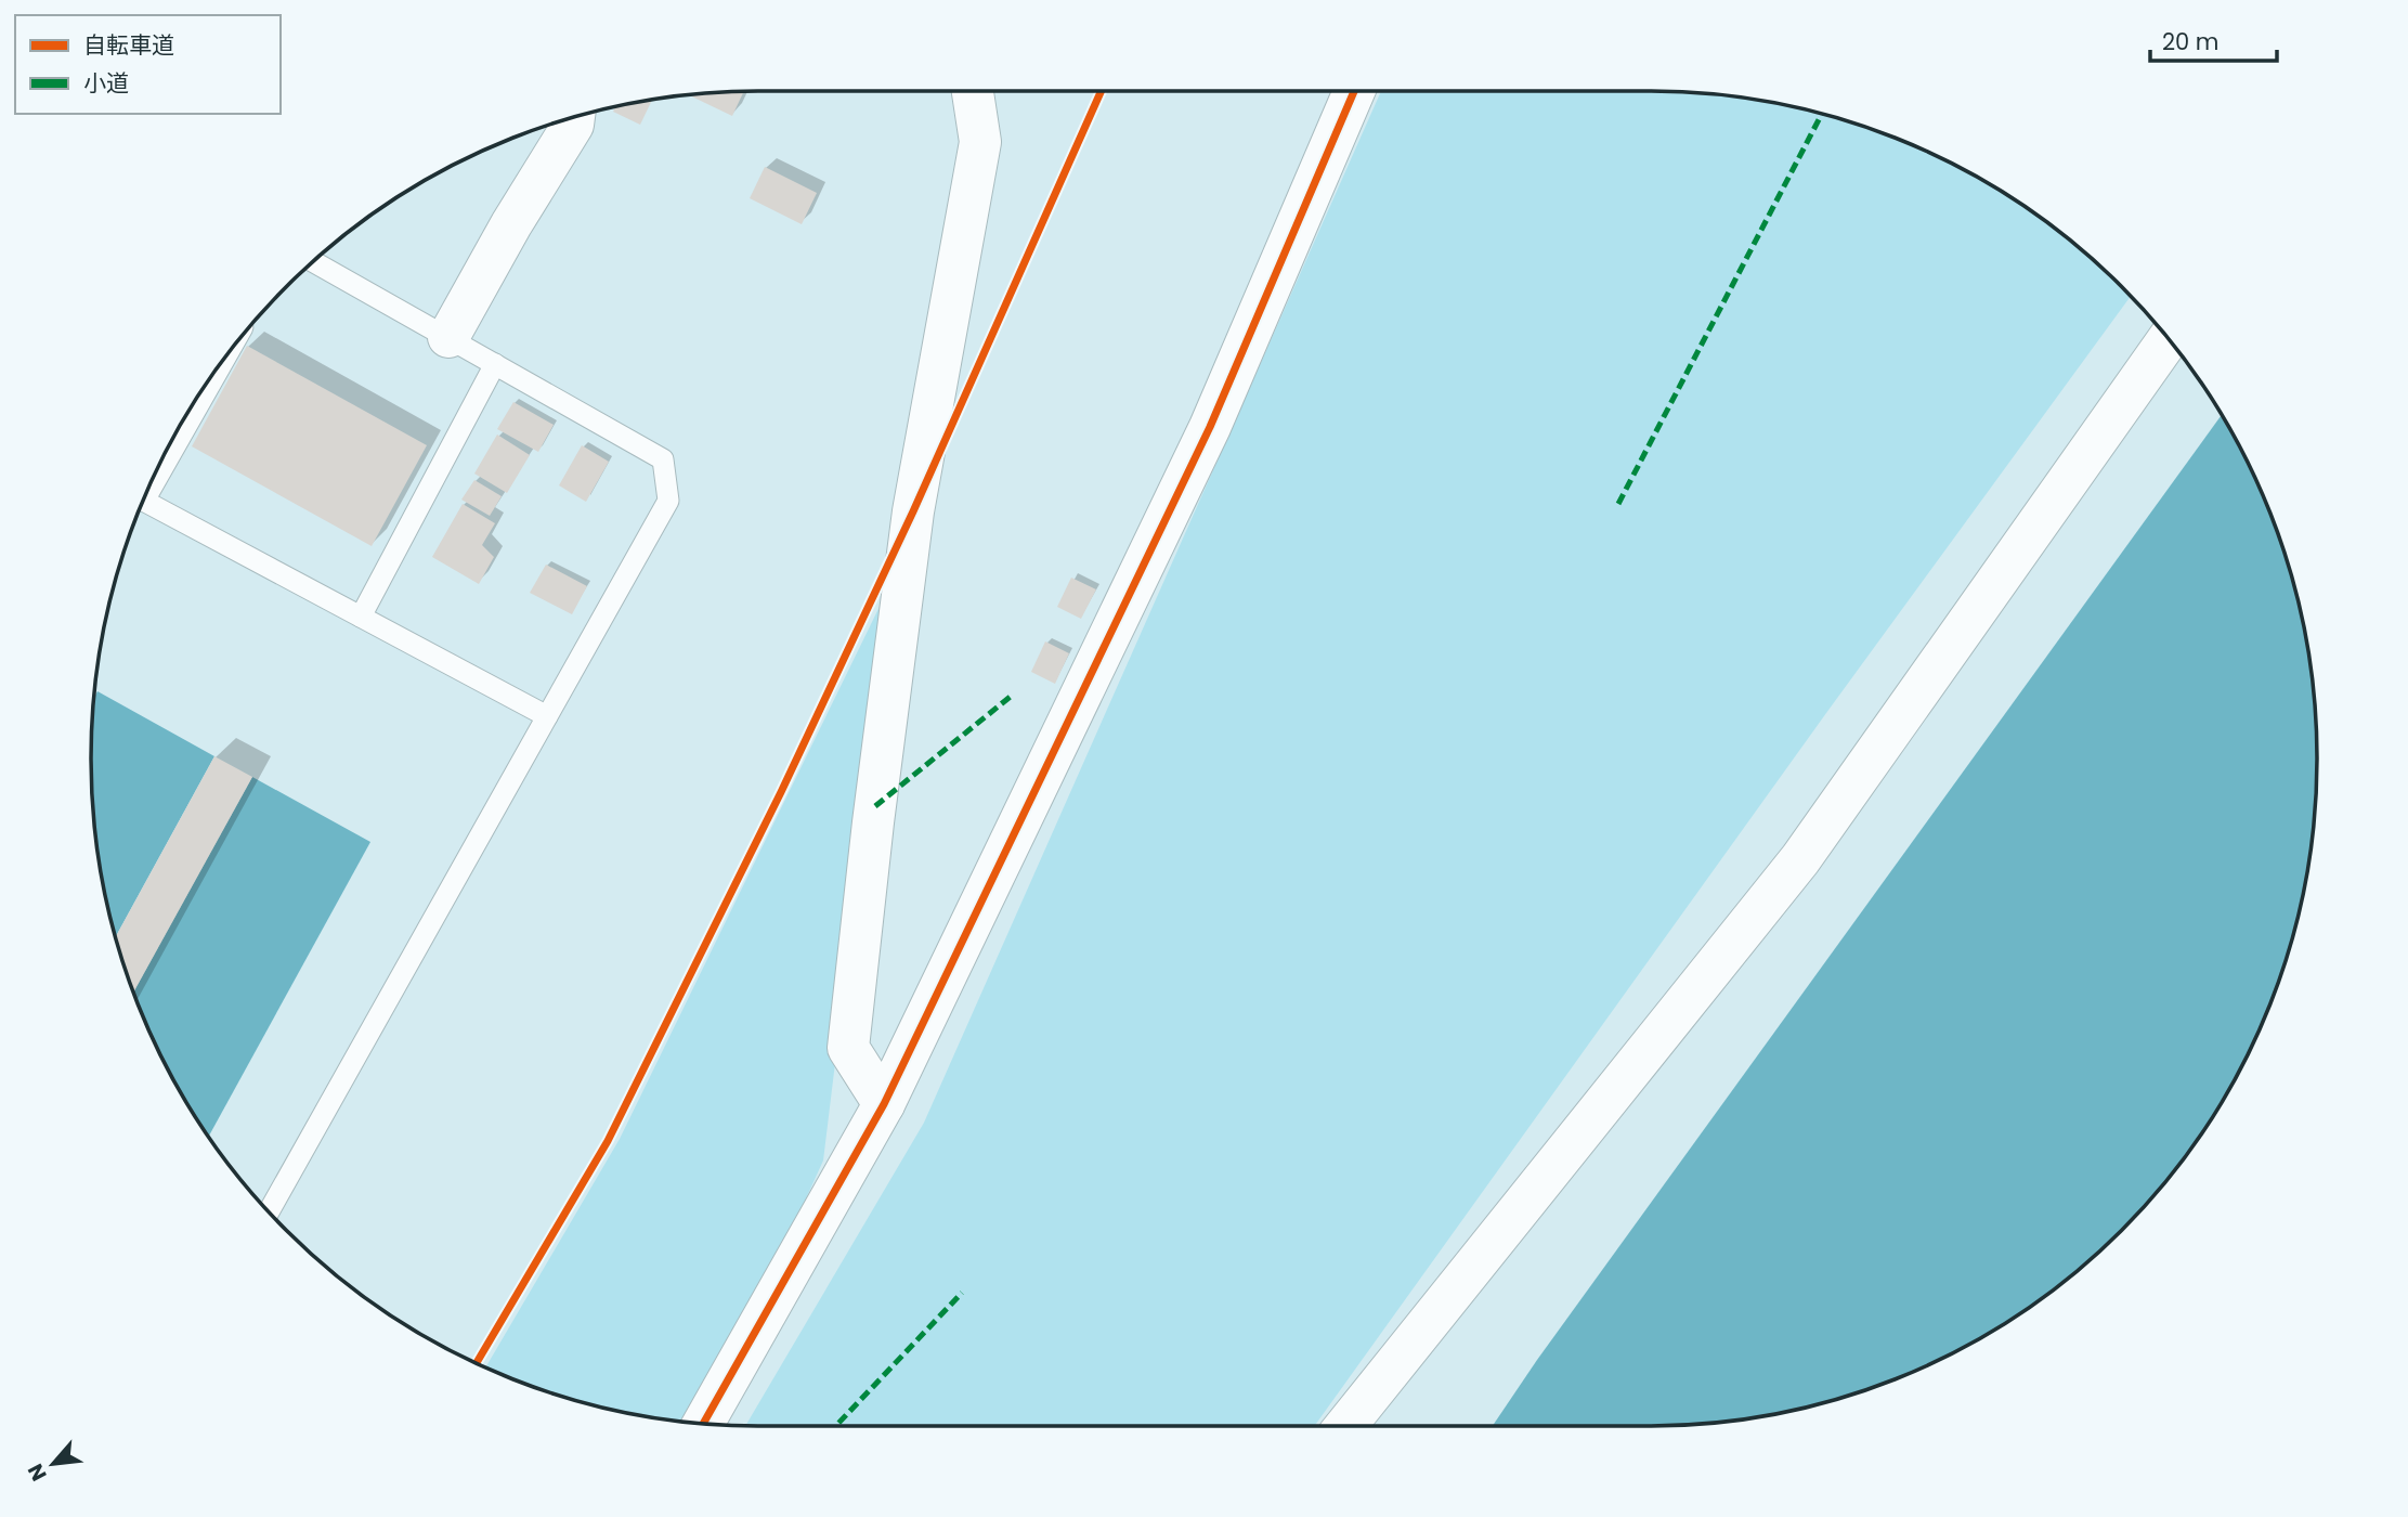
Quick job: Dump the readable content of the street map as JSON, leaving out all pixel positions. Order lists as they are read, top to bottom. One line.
{"legend":["自転車道","小道"],"scale_bar":"20 m","north":"bottom left"}
